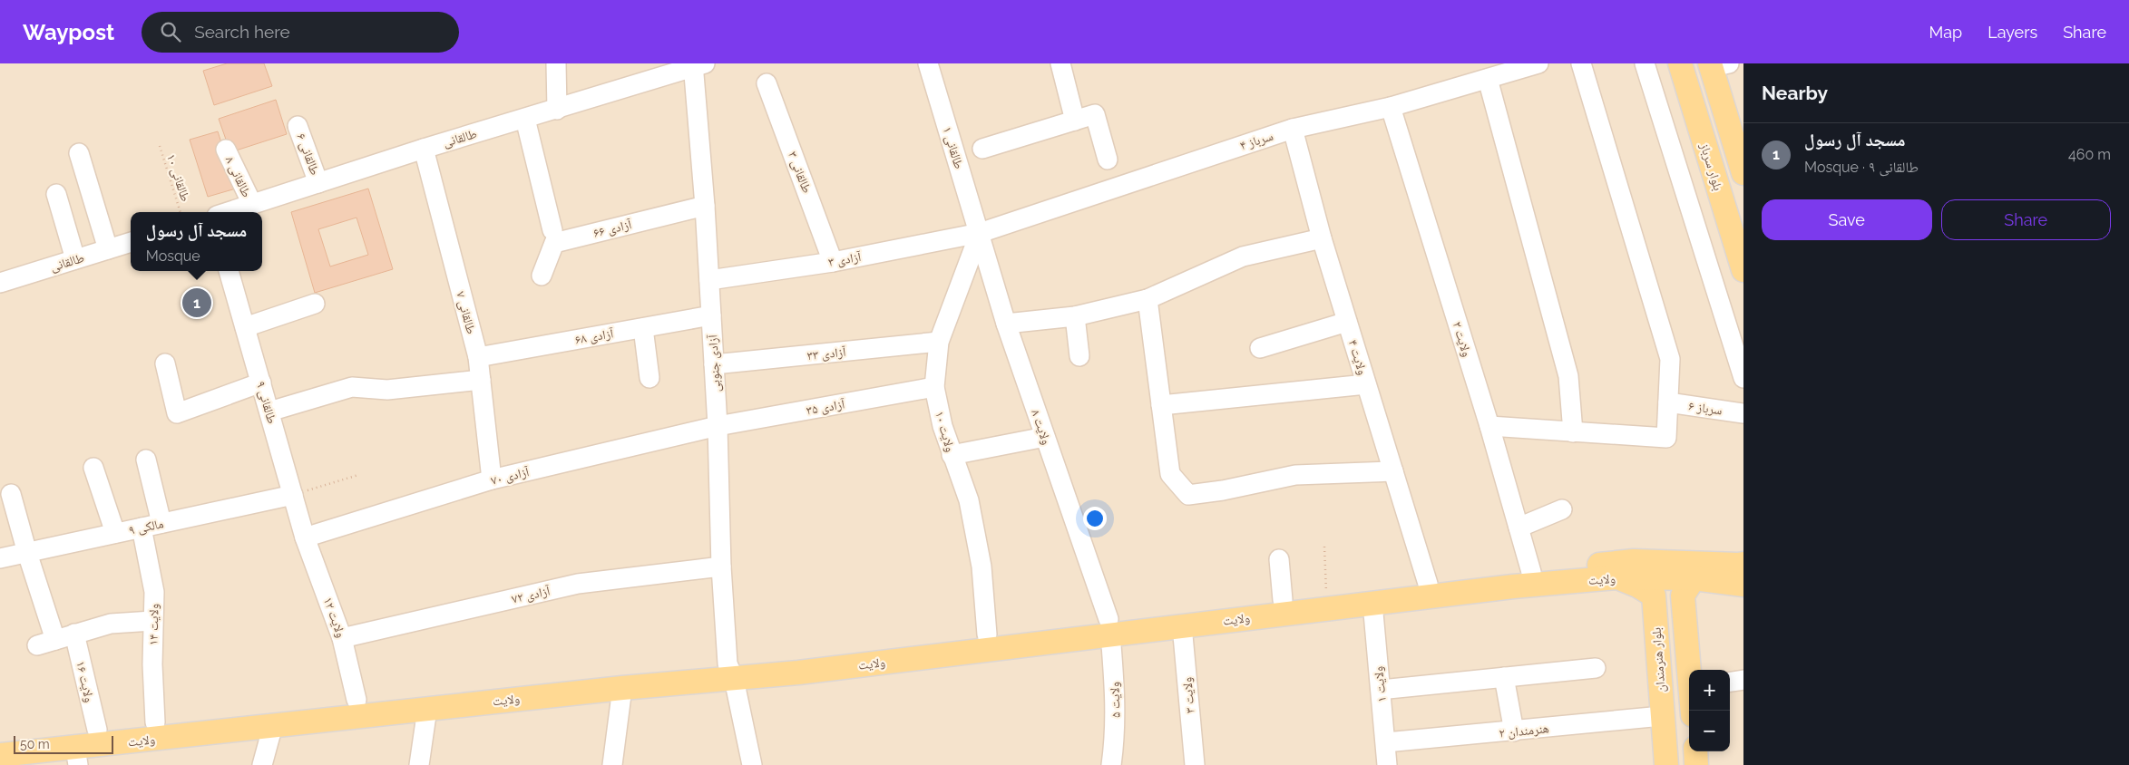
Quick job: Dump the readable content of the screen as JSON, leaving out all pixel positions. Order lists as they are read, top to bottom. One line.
{"streets":{"main road":["بلوار سرباز","ولایت","بلوار هنرمندان"],"street":["طالقانی","سرباز ۴","طالقانی ۱","طالقانی ۶","طالقانی ۳","طالقانی ۸","آزادی ۶۶","آزادی ۳","طالقانی ۷","آزادی ۶۸","ولایت ۲","آزادی ۳۳","ولایت ۴","آزادی جنوبی","طالقانی ۹","آزادی ۳۵","سرباز ۶","ولایت ۸","ولایت ۱۰","آزادی ۷۰","مالکی ۹","آزادی ۷۲","ولایت ۱۲","ولایت ۱۴","ولایت ۱۶","ولایت ۱","ولایت ۳","ولایت ۵","هنرمندان ۲"],"path":["طالقانی ۱۰"]},"crossings":[["طالقانی","طالقانی ۶"],["طالقانی","طالقانی ۸"],["طالقانی","طالقانی ۷"],["طالقانی","آزادی جنوبی"],["سرباز ۴","طالقانی ۱"],["سرباز ۴","آزادی ۳"],["سرباز ۴","ولایت ۲"],["سرباز ۴","ولایت ۴"],["سرباز ۴","ولایت ۸"],["سرباز ۴","ولایت ۱۰"],["طالقانی ۱","آزادی ۳"],["طالقانی ۱","ولایت ۸"],["طالقانی ۱","ولایت ۱۰"],["طالقانی ۳","آزادی ۳"],["آزادی ۶۶","آزادی جنوبی"],["آزادی ۳","آزادی جنوبی"],["آزادی ۳","ولایت ۸"],["آزادی ۳","ولایت ۱۰"],["طالقانی ۷","آزادی ۶۸"],["طالقانی ۷","آزادی ۷۰"],["آزادی ۶۸","آزادی جنوبی"],["ولایت ۲","ولایت"],["آزادی ۳۳","آزادی جنوبی"],["آزادی ۳۳","ولایت ۱۰"],["ولایت ۴","ولایت"],["آزادی جنوبی","آزادی ۳۵"],["آزادی جنوبی","آزادی ۷۰"],["آزادی جنوبی","ولایت"],["آزادی جنوبی","آزادی ۷۲"],["طالقانی ۹","آزادی ۷۰"],["طالقانی ۹","مالکی ۹"],["طالقانی ۹","ولایت ۱۲"],["آزادی ۳۵","ولایت ۱۰"],["آزادی ۳۵","آزادی ۷۰"],["ولایت ۸","ولایت ۱۰"],["ولایت ۸","ولایت"],["ولایت ۸","ولایت ۵"],["ولایت ۱۰","ولایت"],["آزادی ۷۰","ولایت ۱۲"],["مالکی ۹","ولایت ۱۴"],["ولایت","ولایت ۱۲"],["ولایت","ولایت ۱۴"],["ولایت","بلوار هنرمندان"],["ولایت","ولایت ۱۶"],["ولایت","ولایت ۱"],["ولایت","ولایت ۳"],["ولایت","ولایت ۵"],["آزادی ۷۲","ولایت ۱۲"],["بلوار هنرمندان","هنرمندان ۲"],["ولایت ۱","هنرمندان ۲"]],"scale_bar":"50 m","page":{"header":"Waypost","search":"Search here","nav":["Map","Layers","Share"],"heading":"Nearby","list":[{"mark":"1","name":"مسجد آل رسول","note":"Mosque · طالقانی ۹","value":"460 m"}],"buttons":["Save","Share"],"popup":["مسجد آل رسول","Mosque"],"pins":"1","map_buttons":["+","−"],"scale":"50 m"}}
